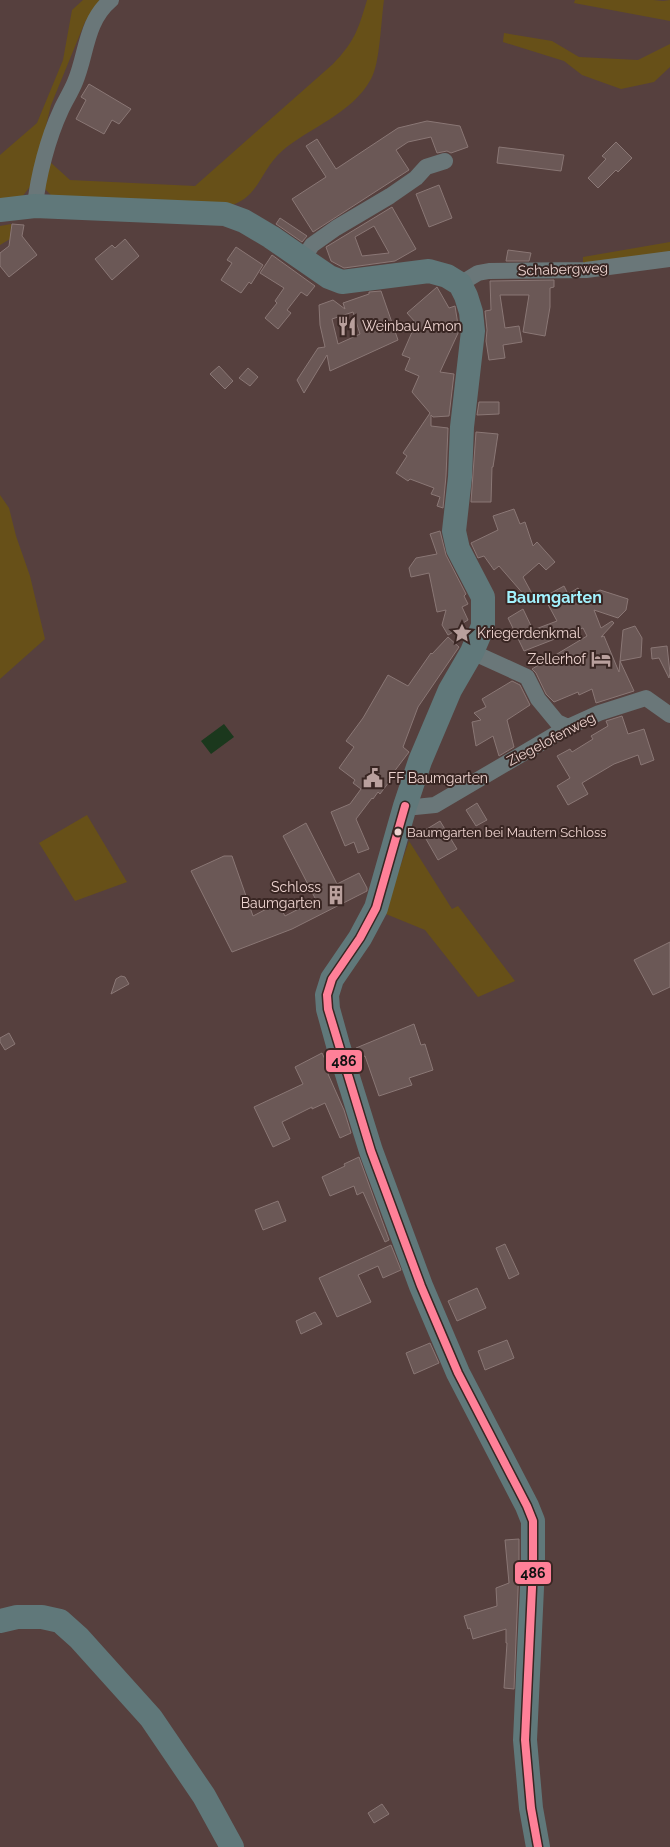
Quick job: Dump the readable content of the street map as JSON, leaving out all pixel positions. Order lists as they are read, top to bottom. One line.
{"streets":{"street":["Schabergweg","Ziegelofenweg"]},"districts":["Baumgarten"],"places":{"restaurant":["Weinbau Amon"],"place":["Kriegerdenkmal"],"hotel":["Zellerhof"],"public building":["FF Baumgarten"],"other":["Baumgarten bei Mautern Schloss"],"building":["Schloss Baumgarten"]},"lines":["transit line 486"]}
